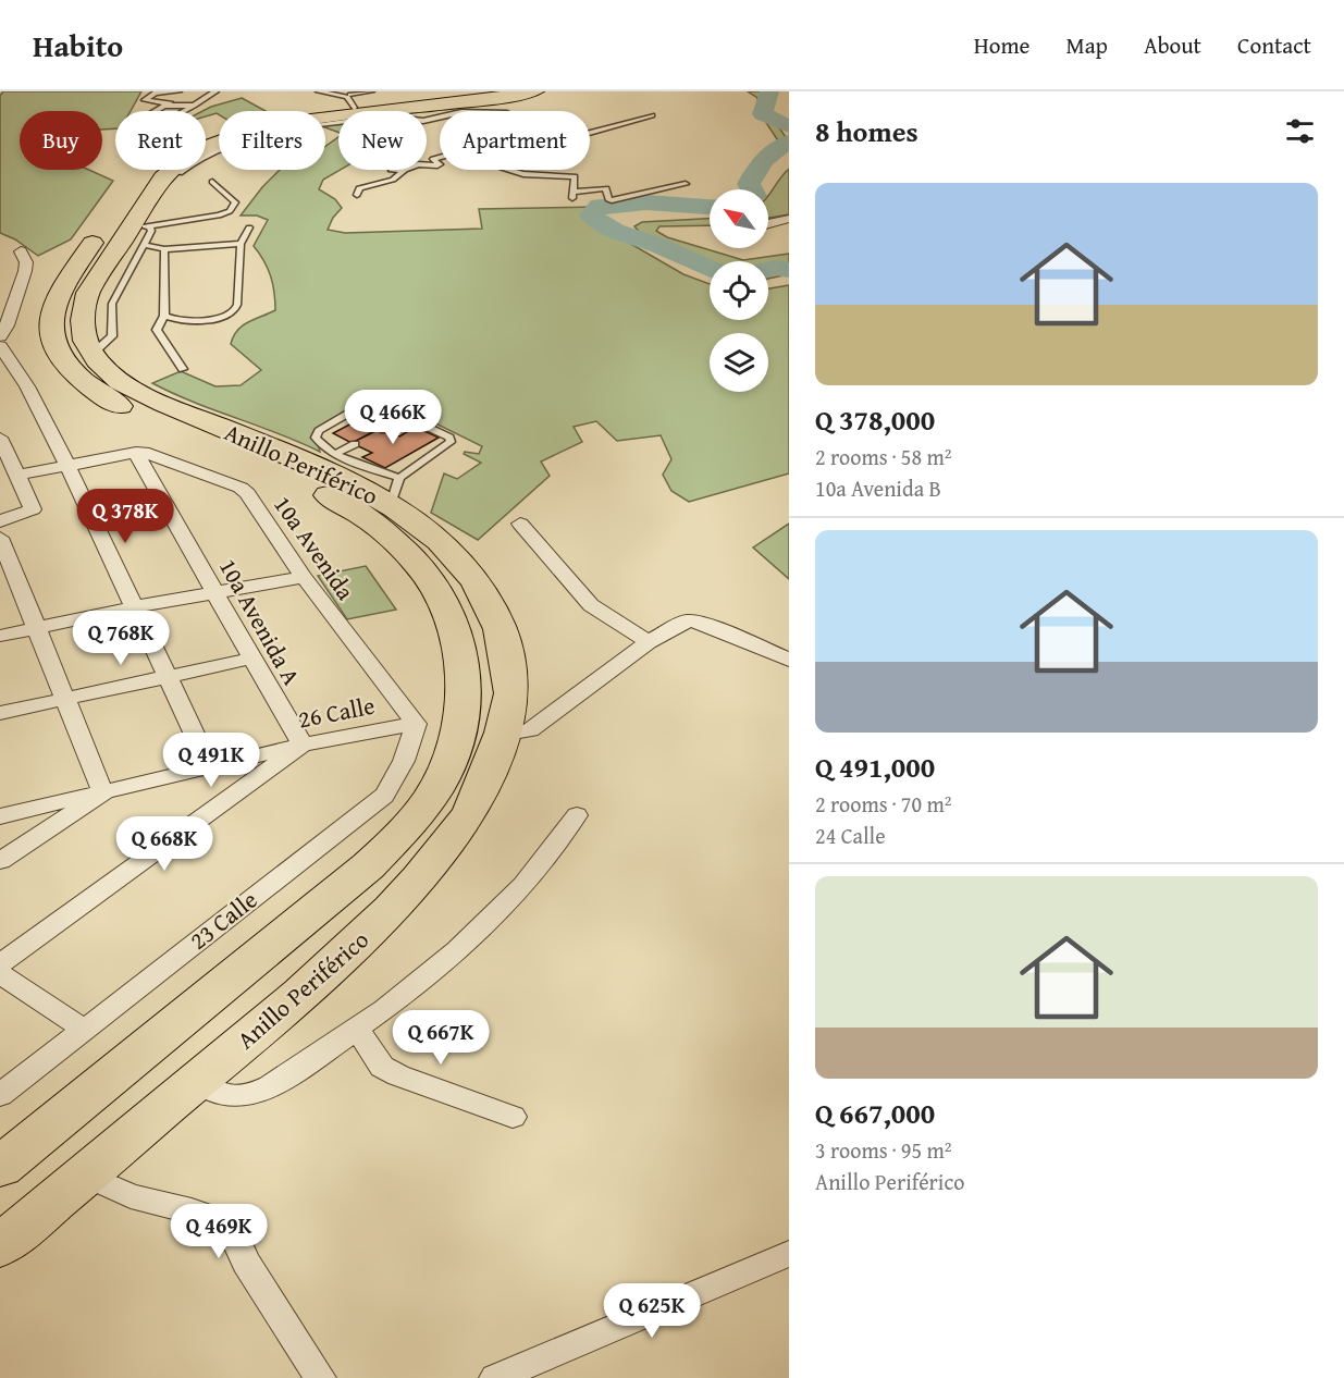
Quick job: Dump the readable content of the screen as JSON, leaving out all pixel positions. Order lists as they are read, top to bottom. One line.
{"streets":{"highway":["Anillo Periférico"],"street":["10a Avenida","10a Avenida A","26 Calle","23 Calle"]},"crossings":[["10a Avenida","10a Avenida A"],["10a Avenida","26 Calle"],["10a Avenida","23 Calle"],["10a Avenida A","26 Calle"],["26 Calle","23 Calle"]],"north":"top left","page":{"header":"Habito","nav":["Home","Map","About","Contact"],"heading":"8 homes","chip":["Buy","Rent","Filters","New","Apartment"],"list":[{"name":"Q 378,000","note":"2 rooms · 58 m² · 10a Avenida B"},{"name":"Q 491,000","note":"2 rooms · 70 m² · 24 Calle"},{"name":"Q 667,000","note":"3 rooms · 95 m² · Anillo Periférico"}],"price":["Q 466K","Q 378K","Q 768K","Q 491K","Q 668K","Q 667K","Q 469K","Q 625K"]}}
